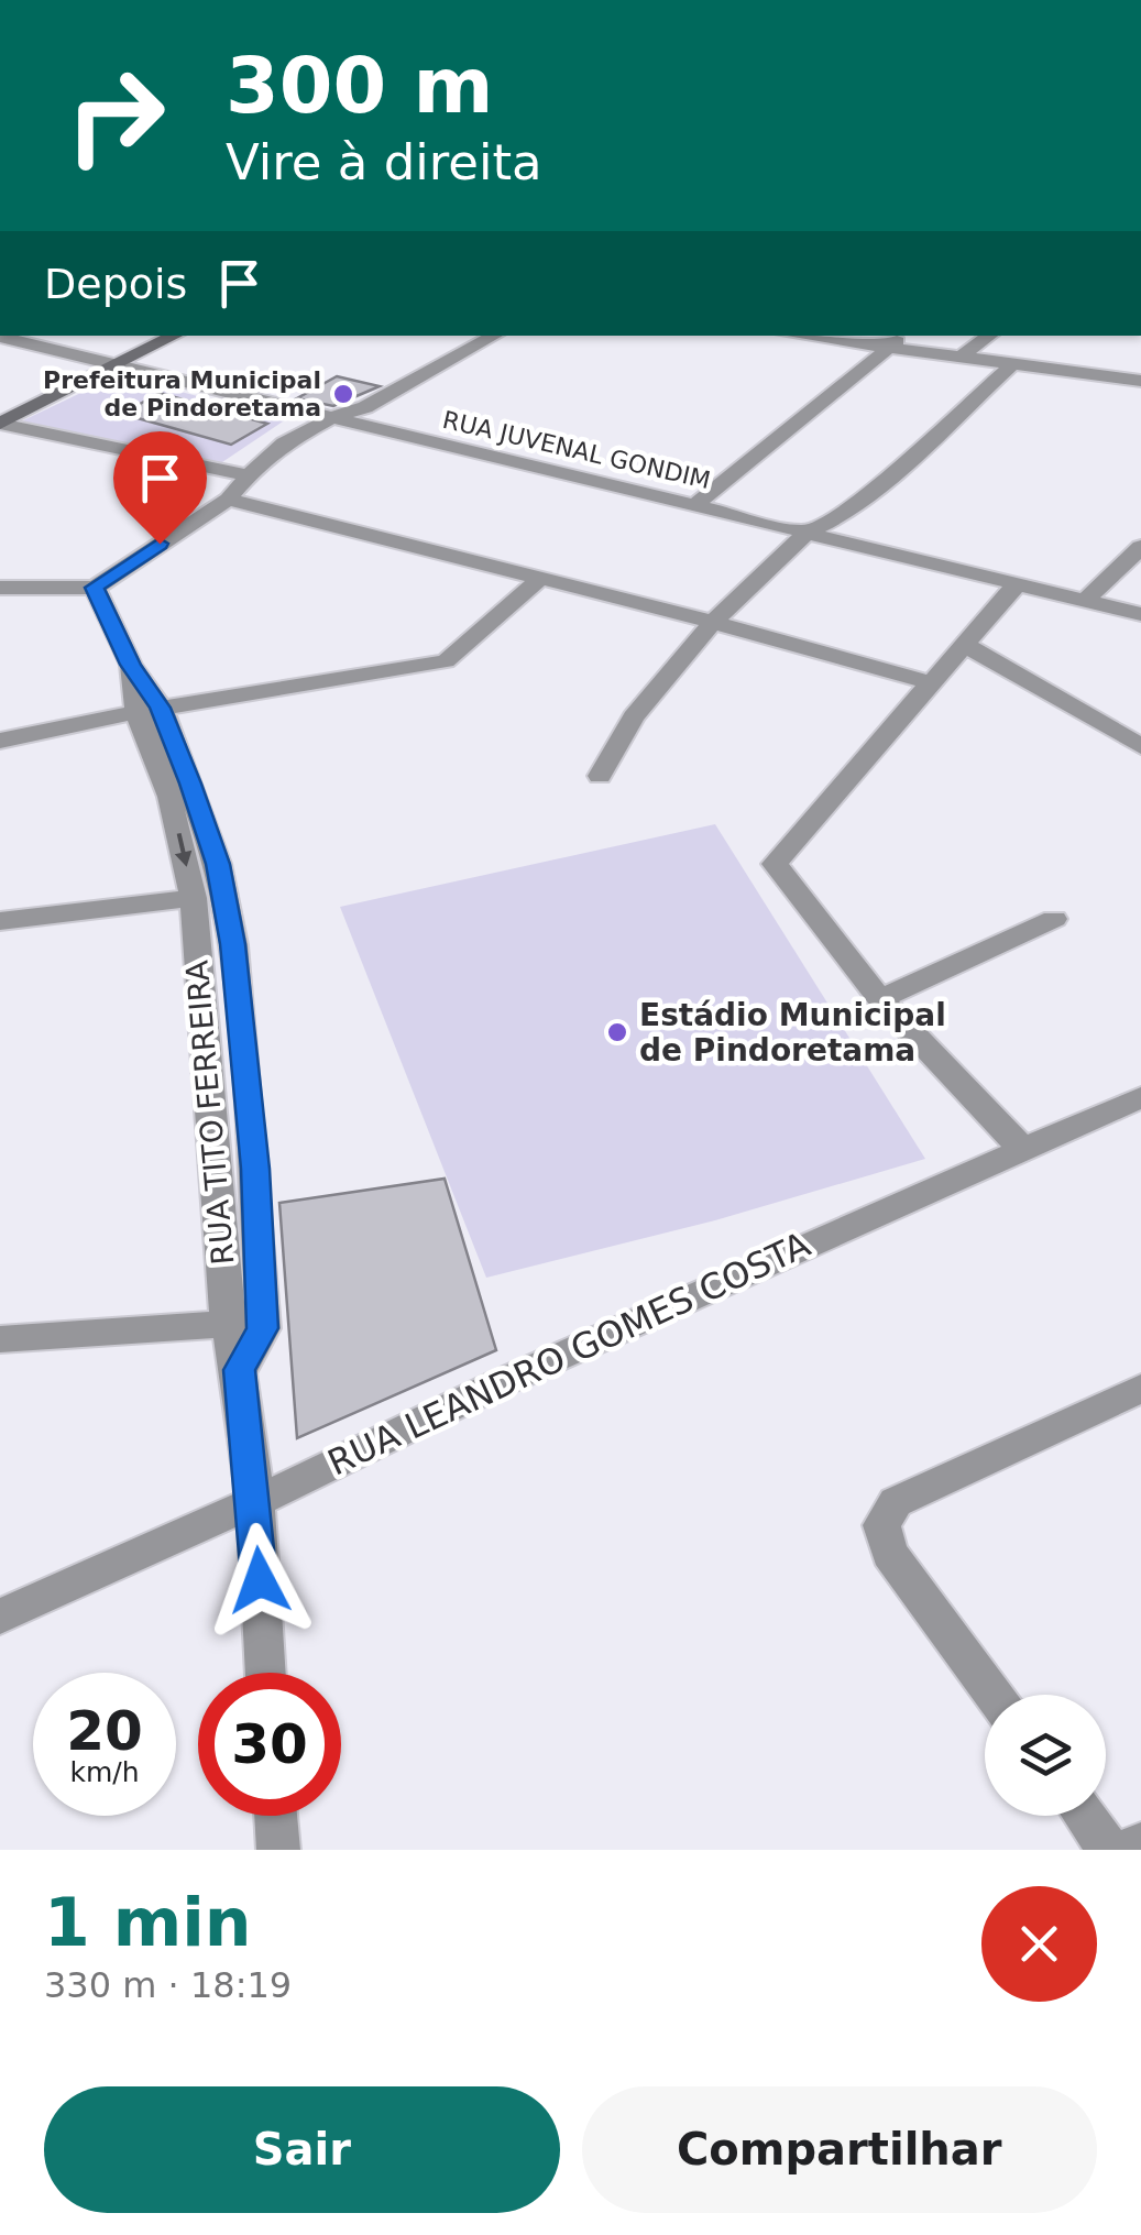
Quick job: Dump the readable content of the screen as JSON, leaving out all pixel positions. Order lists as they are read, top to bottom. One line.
{"streets":{"street":["RUA JUVENAL GONDIM","RUA TITO FERREIRA","RUA LEANDRO GOMES COSTA"]},"crossings":[["RUA TITO FERREIRA","RUA LEANDRO GOMES COSTA"]],"places":["Prefeitura Municipal de Pindoretama","Estádio Municipal de Pindoretama"],"page":{"turn":["300 m","Vire à direita"],"then":"Depois","speed":"20 km/h","limit":"30","heading":["1 min","330 m · 18:19"],"buttons":["Sair","Compartilhar"]}}
